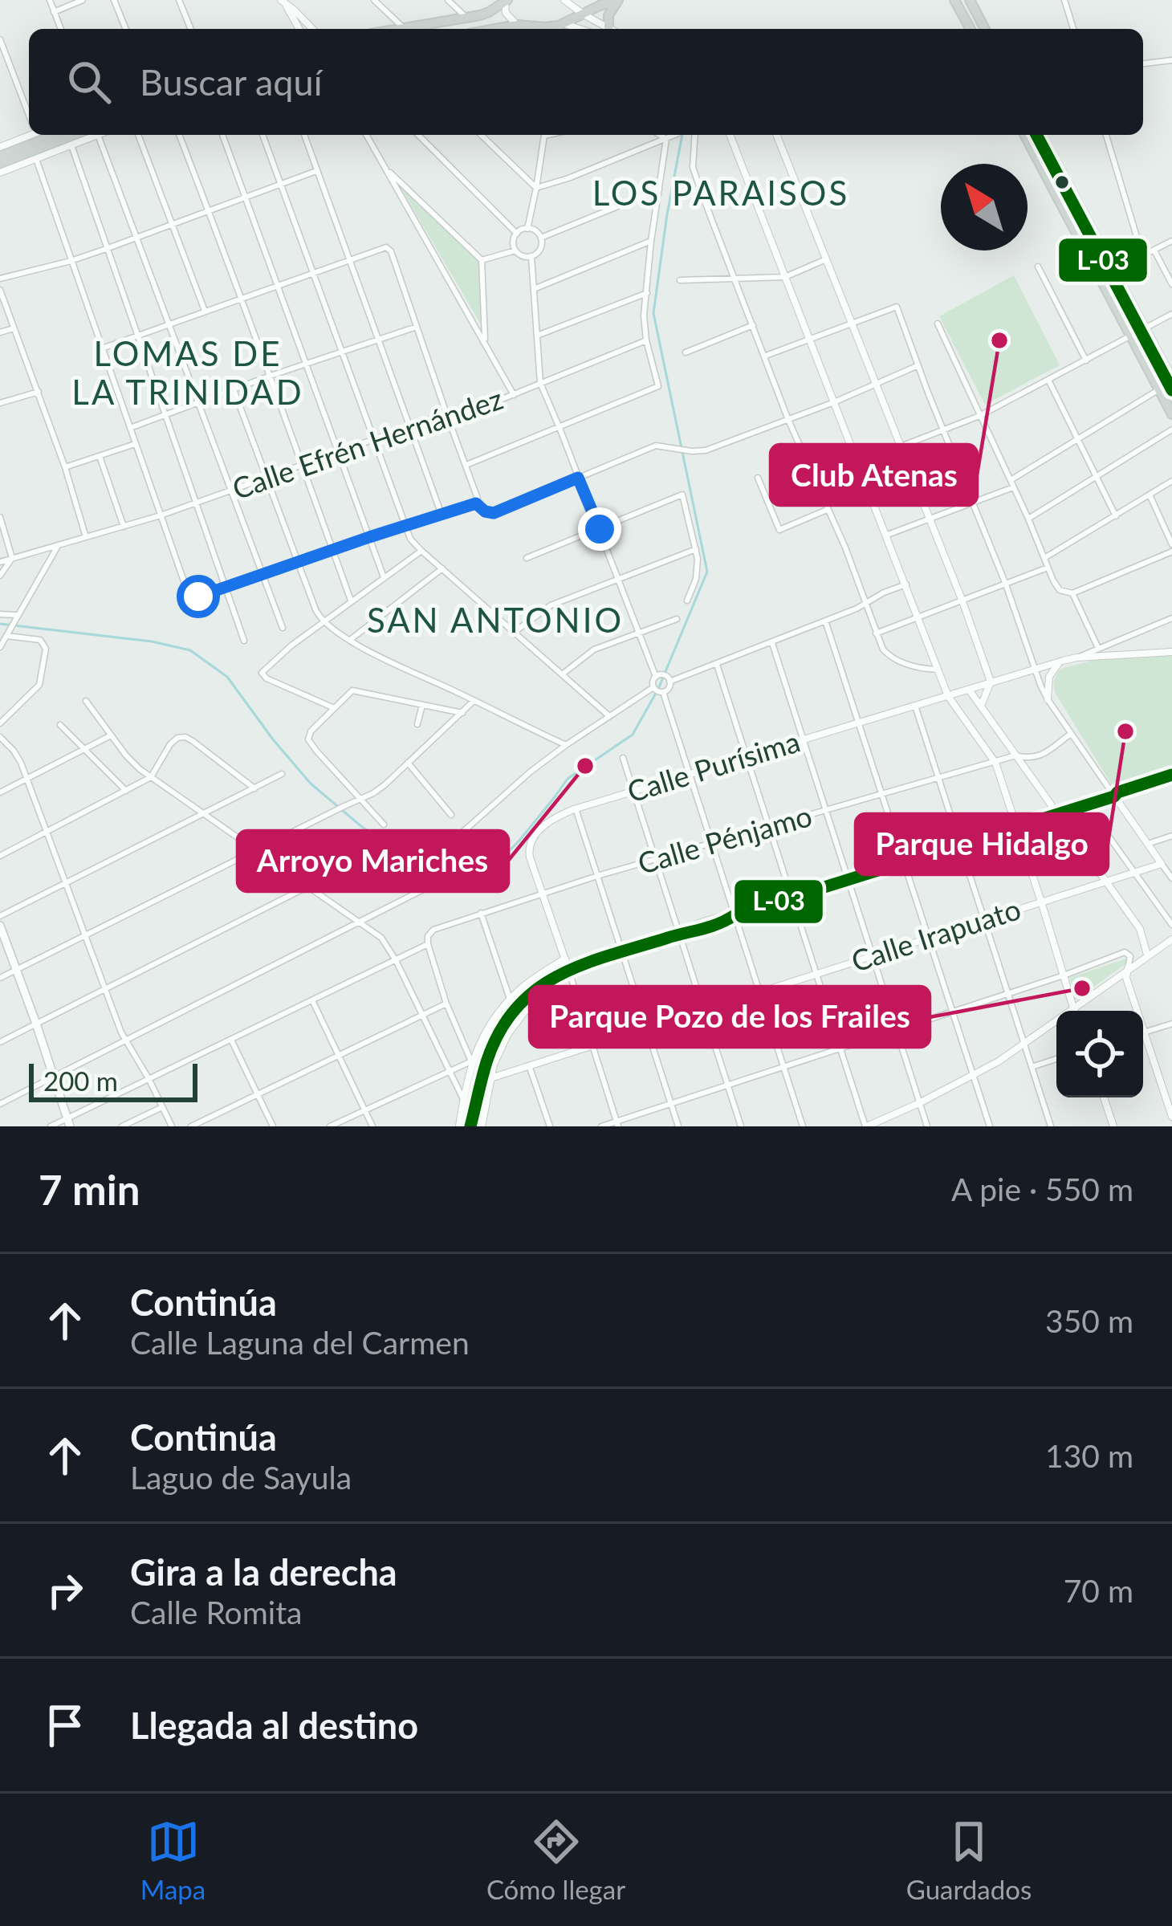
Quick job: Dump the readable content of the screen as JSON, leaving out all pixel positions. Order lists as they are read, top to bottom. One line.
{"streets":{"street":["Calle Efrén Hernández","Calle Purísima","Calle Pénjamo","Calle Irapuato"]},"crossings":[["Calle Purísima","Calle Pénjamo"]],"districts":["LOS PARAISOS","LOMAS DE LA TRINIDAD","SAN ANTONIO"],"places":["Club Atenas","Parque Hidalgo","Arroyo Mariches","Parque Pozo de los Frailes"],"lines":["transit line L-03"],"scale_bar":"200 m","north":"top left","page":{"search":"Buscar aquí","scale":"200 m","heading":["7 min","A pie · 550 m"],"list":[["Continúa","Calle Laguna del Carmen","350 m"],["Continúa","Laguo de Sayula","130 m"],["Gira a la derecha","Calle Romita","70 m"],"Llegada al destino"],"nav":["Mapa","Cómo llegar","Guardados"]}}
